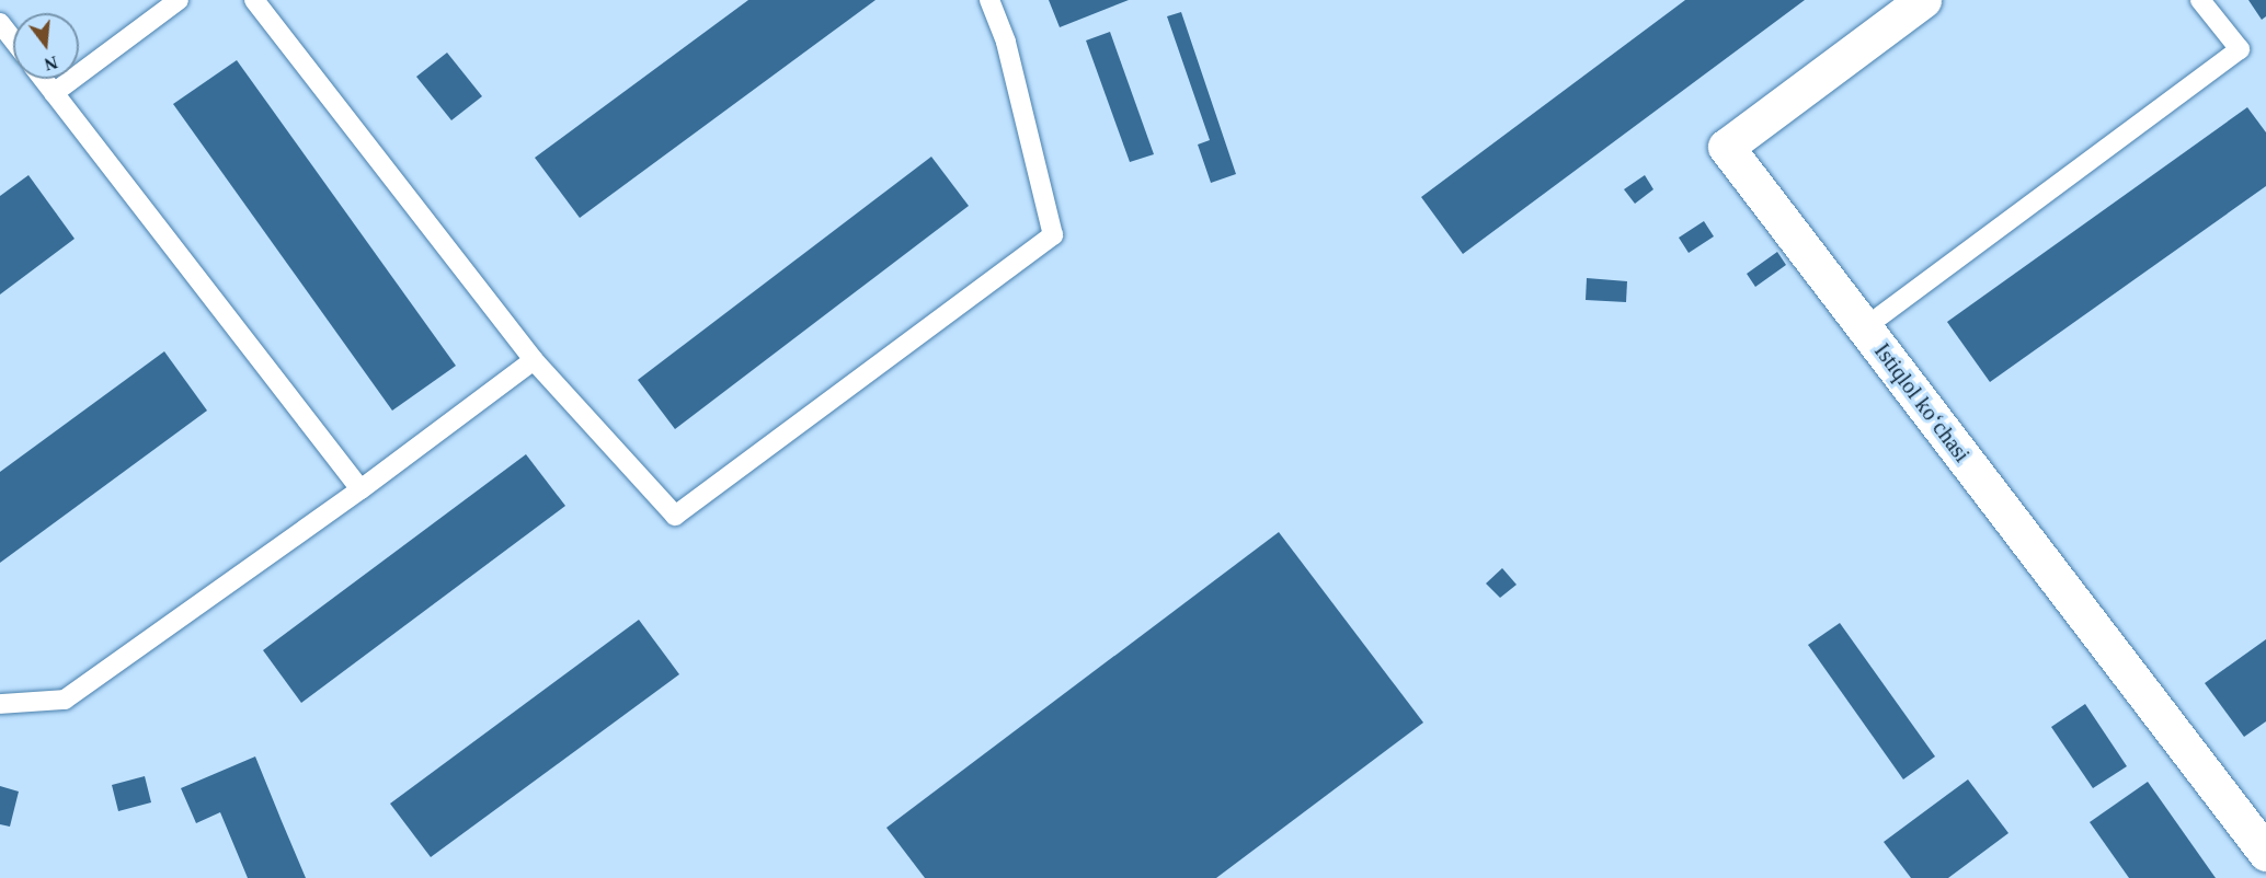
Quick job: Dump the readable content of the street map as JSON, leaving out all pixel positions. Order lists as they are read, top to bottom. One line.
{"streets":{"street":["Istiqlol koʻchasi"]},"north":"bottom"}
